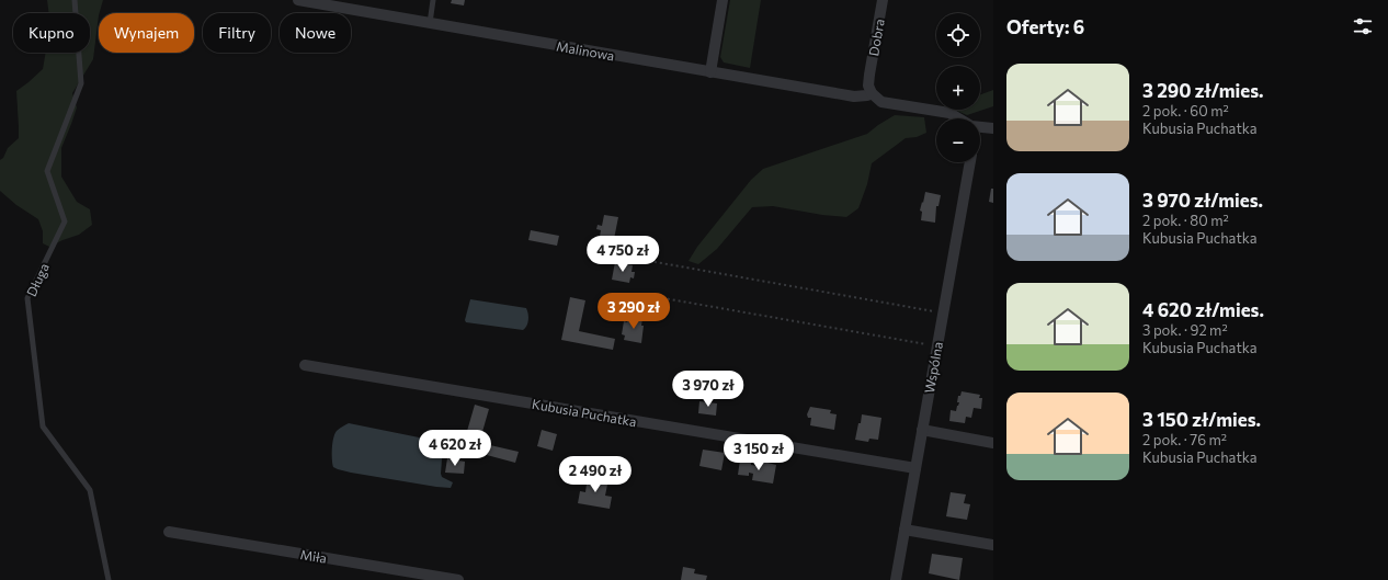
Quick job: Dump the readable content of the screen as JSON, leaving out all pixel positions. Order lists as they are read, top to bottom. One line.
{"streets":{"street":["Dobra","Malinowa","Wspólna","Kubusia Puchatka","Miła"],"lane":["Długa"]},"crossings":[["Dobra","Malinowa"],["Wspólna","Kubusia Puchatka"]],"page":{"heading":"Oferty: 6","map_buttons":["+","−"],"chip":["Kupno","Wynajem","Filtry","Nowe"],"list":[{"name":"3 290 zł/mies.","note":"2 pok. · 60 m² · Kubusia Puchatka"},{"name":"3 970 zł/mies.","note":"2 pok. · 80 m² · Kubusia Puchatka"},{"name":"4 620 zł/mies.","note":"3 pok. · 92 m² · Kubusia Puchatka"},{"name":"3 150 zł/mies.","note":"2 pok. · 76 m² · Kubusia Puchatka"}],"price":["4 750 zł","3 290 zł","3 970 zł","4 620 zł","3 150 zł","2 490 zł"]}}
